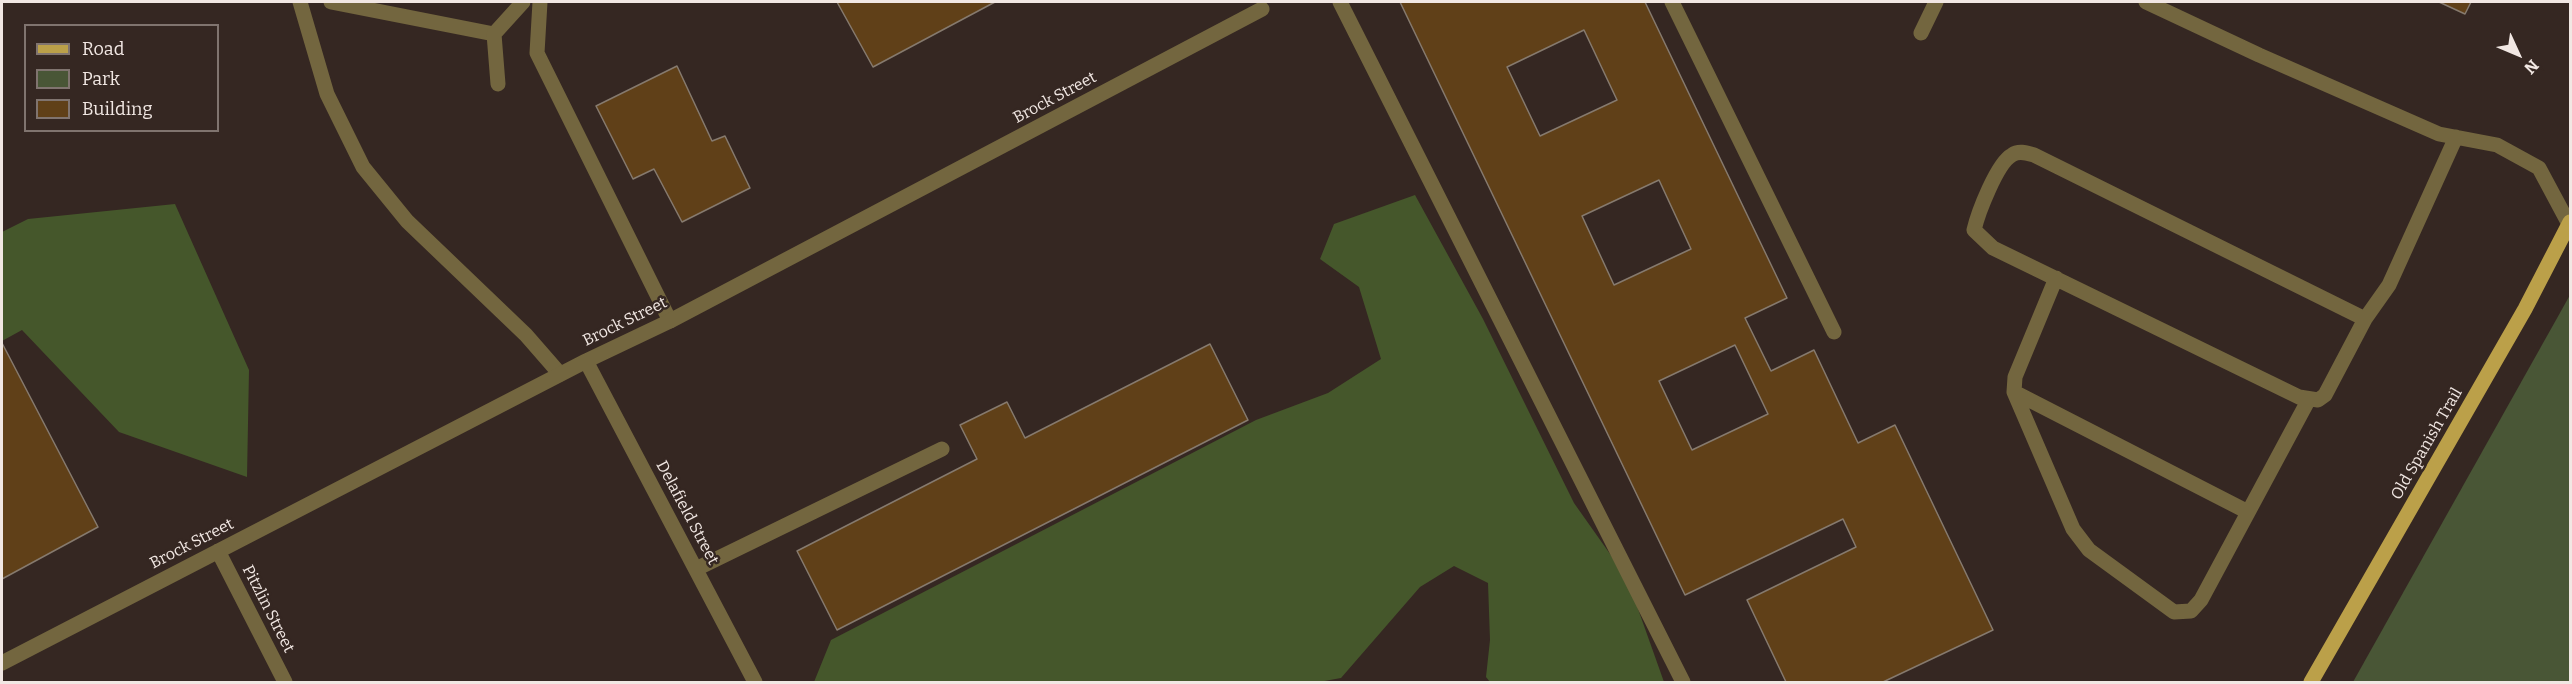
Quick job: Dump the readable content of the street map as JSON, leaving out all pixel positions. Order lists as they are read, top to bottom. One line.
{"streets":{"main road":["Old Spanish Trail"],"street":["Brock Street","Delafield Street","Pitzlin Street"]},"crossings":[["Brock Street","Delafield Street"],["Brock Street","Pitzlin Street"]],"legend":["Road","Park","Building"],"north":"bottom right"}
